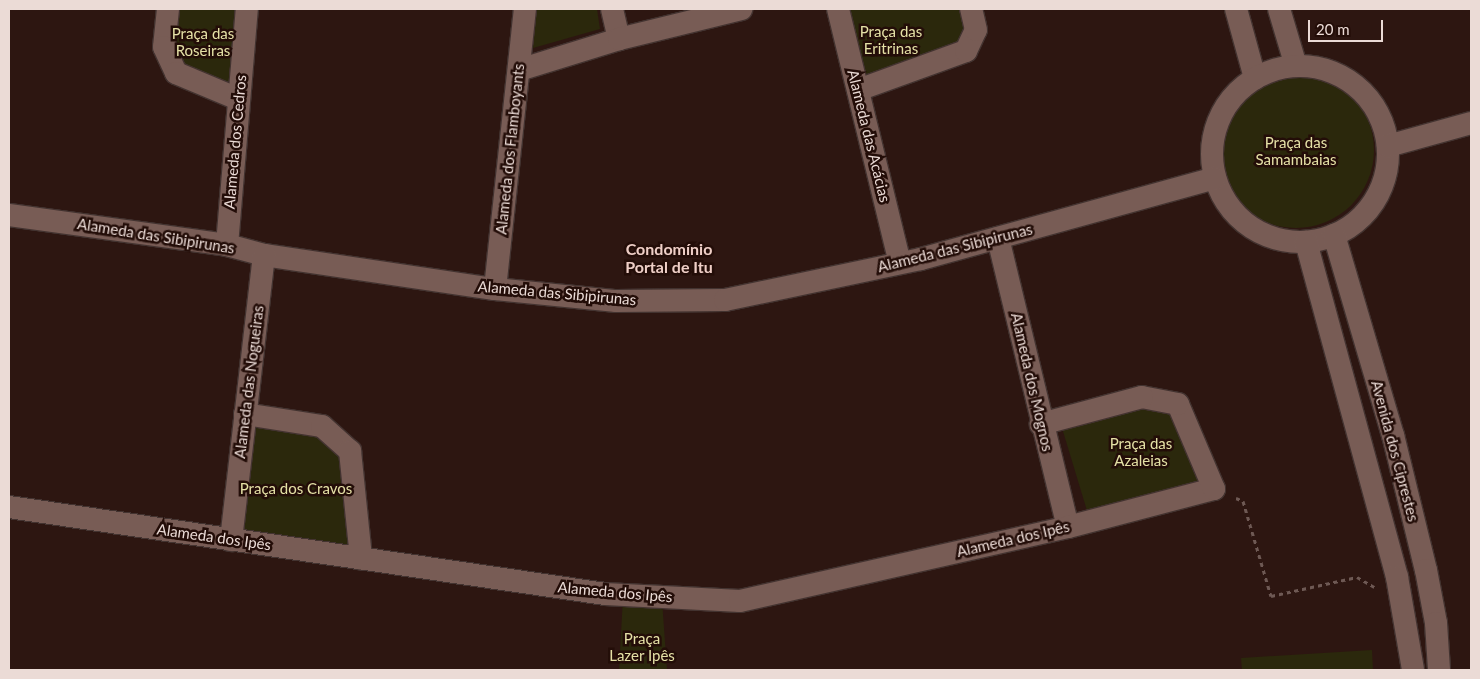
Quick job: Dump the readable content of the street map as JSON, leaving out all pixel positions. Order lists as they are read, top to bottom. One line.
{"streets":{"street":["Alameda das Acácias","Alameda dos Cedros","Alameda dos Flamboyants","Alameda das Sibipirunas","Alameda das Nogueiras","Alameda dos Mognos","Avenida dos Ciprestes","Alameda dos Ipês"]},"crossings":[["Alameda das Acácias","Alameda das Sibipirunas"],["Alameda dos Cedros","Alameda das Sibipirunas"],["Alameda dos Flamboyants","Alameda das Sibipirunas"],["Alameda das Sibipirunas","Alameda das Nogueiras"],["Alameda das Sibipirunas","Alameda dos Mognos"],["Alameda das Sibipirunas","Avenida dos Ciprestes"],["Alameda das Nogueiras","Alameda dos Ipês"],["Alameda dos Mognos","Alameda dos Ipês"]],"districts":["Condomínio Portal de Itu"],"parks":["Praça das Eritrinas","Praça das Roseiras","Praça das Samambaias","Praça das Azaleias","Praça dos Cravos","Praça Lazer Ipês"],"scale_bar":"20 m"}
